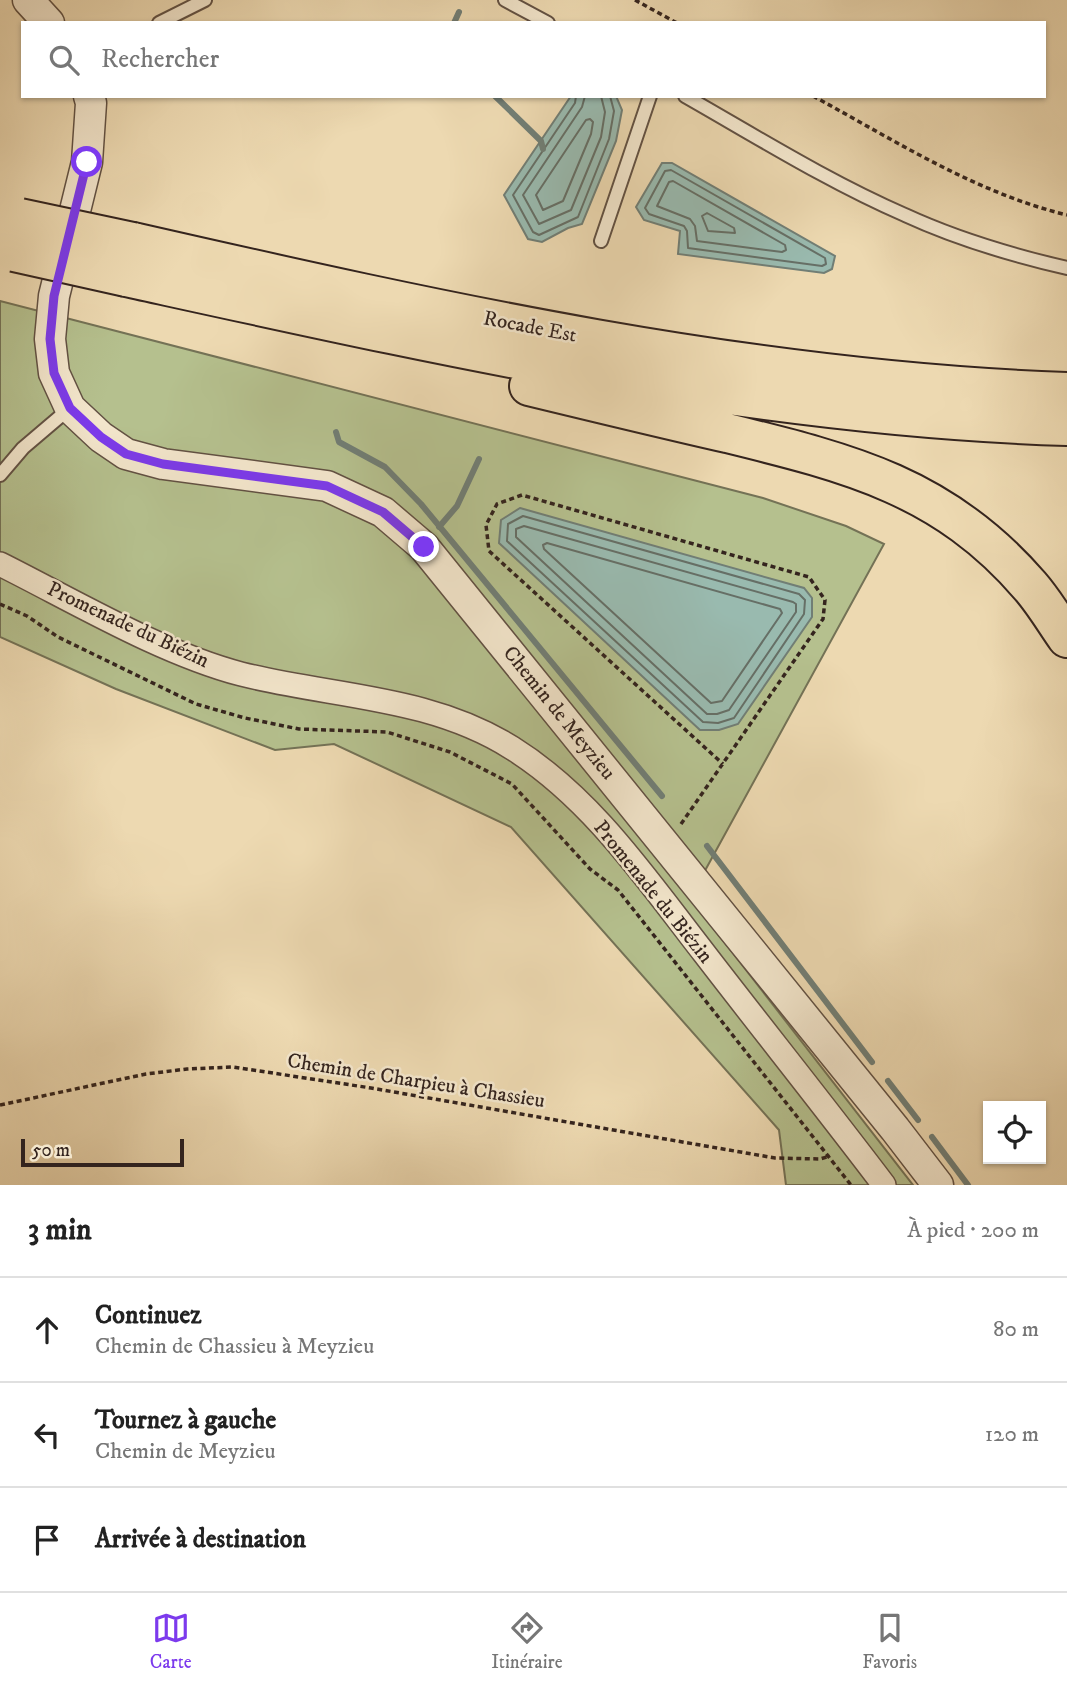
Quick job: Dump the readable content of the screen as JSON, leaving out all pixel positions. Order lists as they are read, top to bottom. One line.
{"streets":{"highway":["Rocade Est"],"street":["Promenade du Biézin","Chemin de Meyzieu"],"path":["Chemin de Charpieu à Chassieu"]},"crossings":[["Promenade du Biézin","Chemin de Charpieu à Chassieu"]],"scale_bar":"50 m","page":{"search":"Rechercher","scale":"50 m","heading":["3 min","À pied · 200 m"],"list":[["Continuez","Chemin de Chassieu à Meyzieu","80 m"],["Tournez à gauche","Chemin de Meyzieu","120 m"],"Arrivée à destination"],"nav":["Carte","Itinéraire","Favoris"]}}
